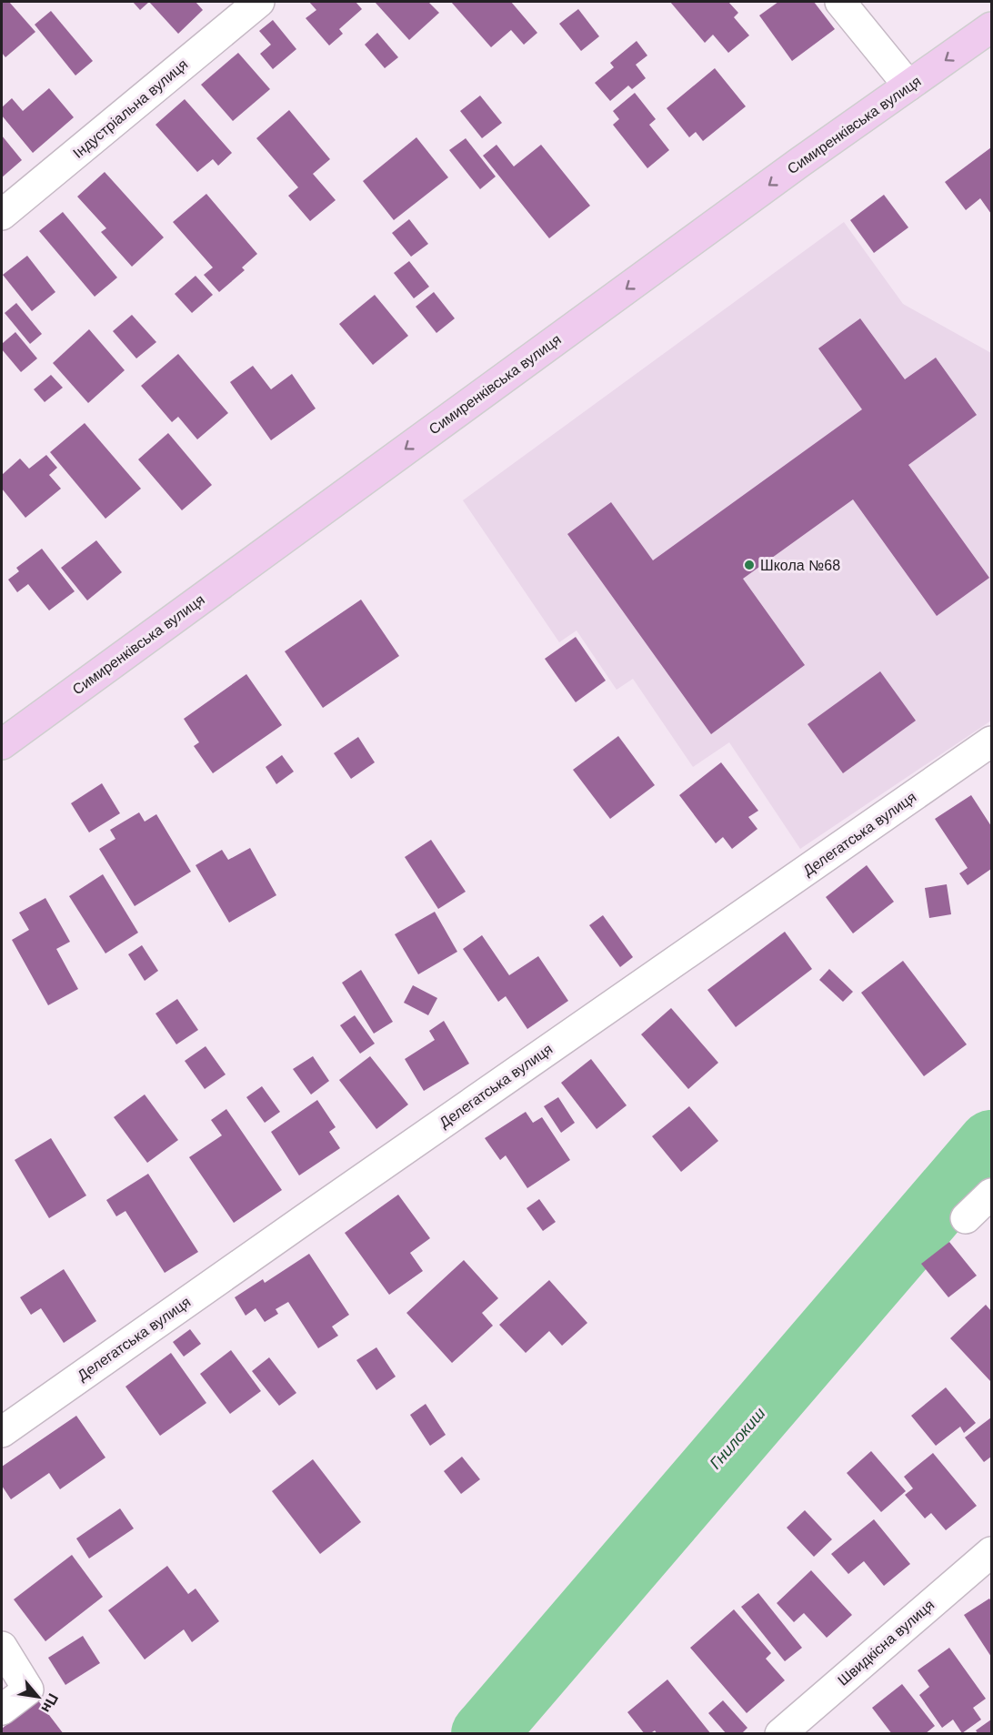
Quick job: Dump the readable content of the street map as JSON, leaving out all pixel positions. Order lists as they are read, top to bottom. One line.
{"streets":{"main road":["Симиренківська вулиця"],"street":["Індустріальна вулиця","Делегатська вулиця","Швидкісна вулиця"]},"one_way":["Симиренківська вулиця"],"water":["Гнилокиш"],"places":["Школа №68"],"north":"bottom right"}
